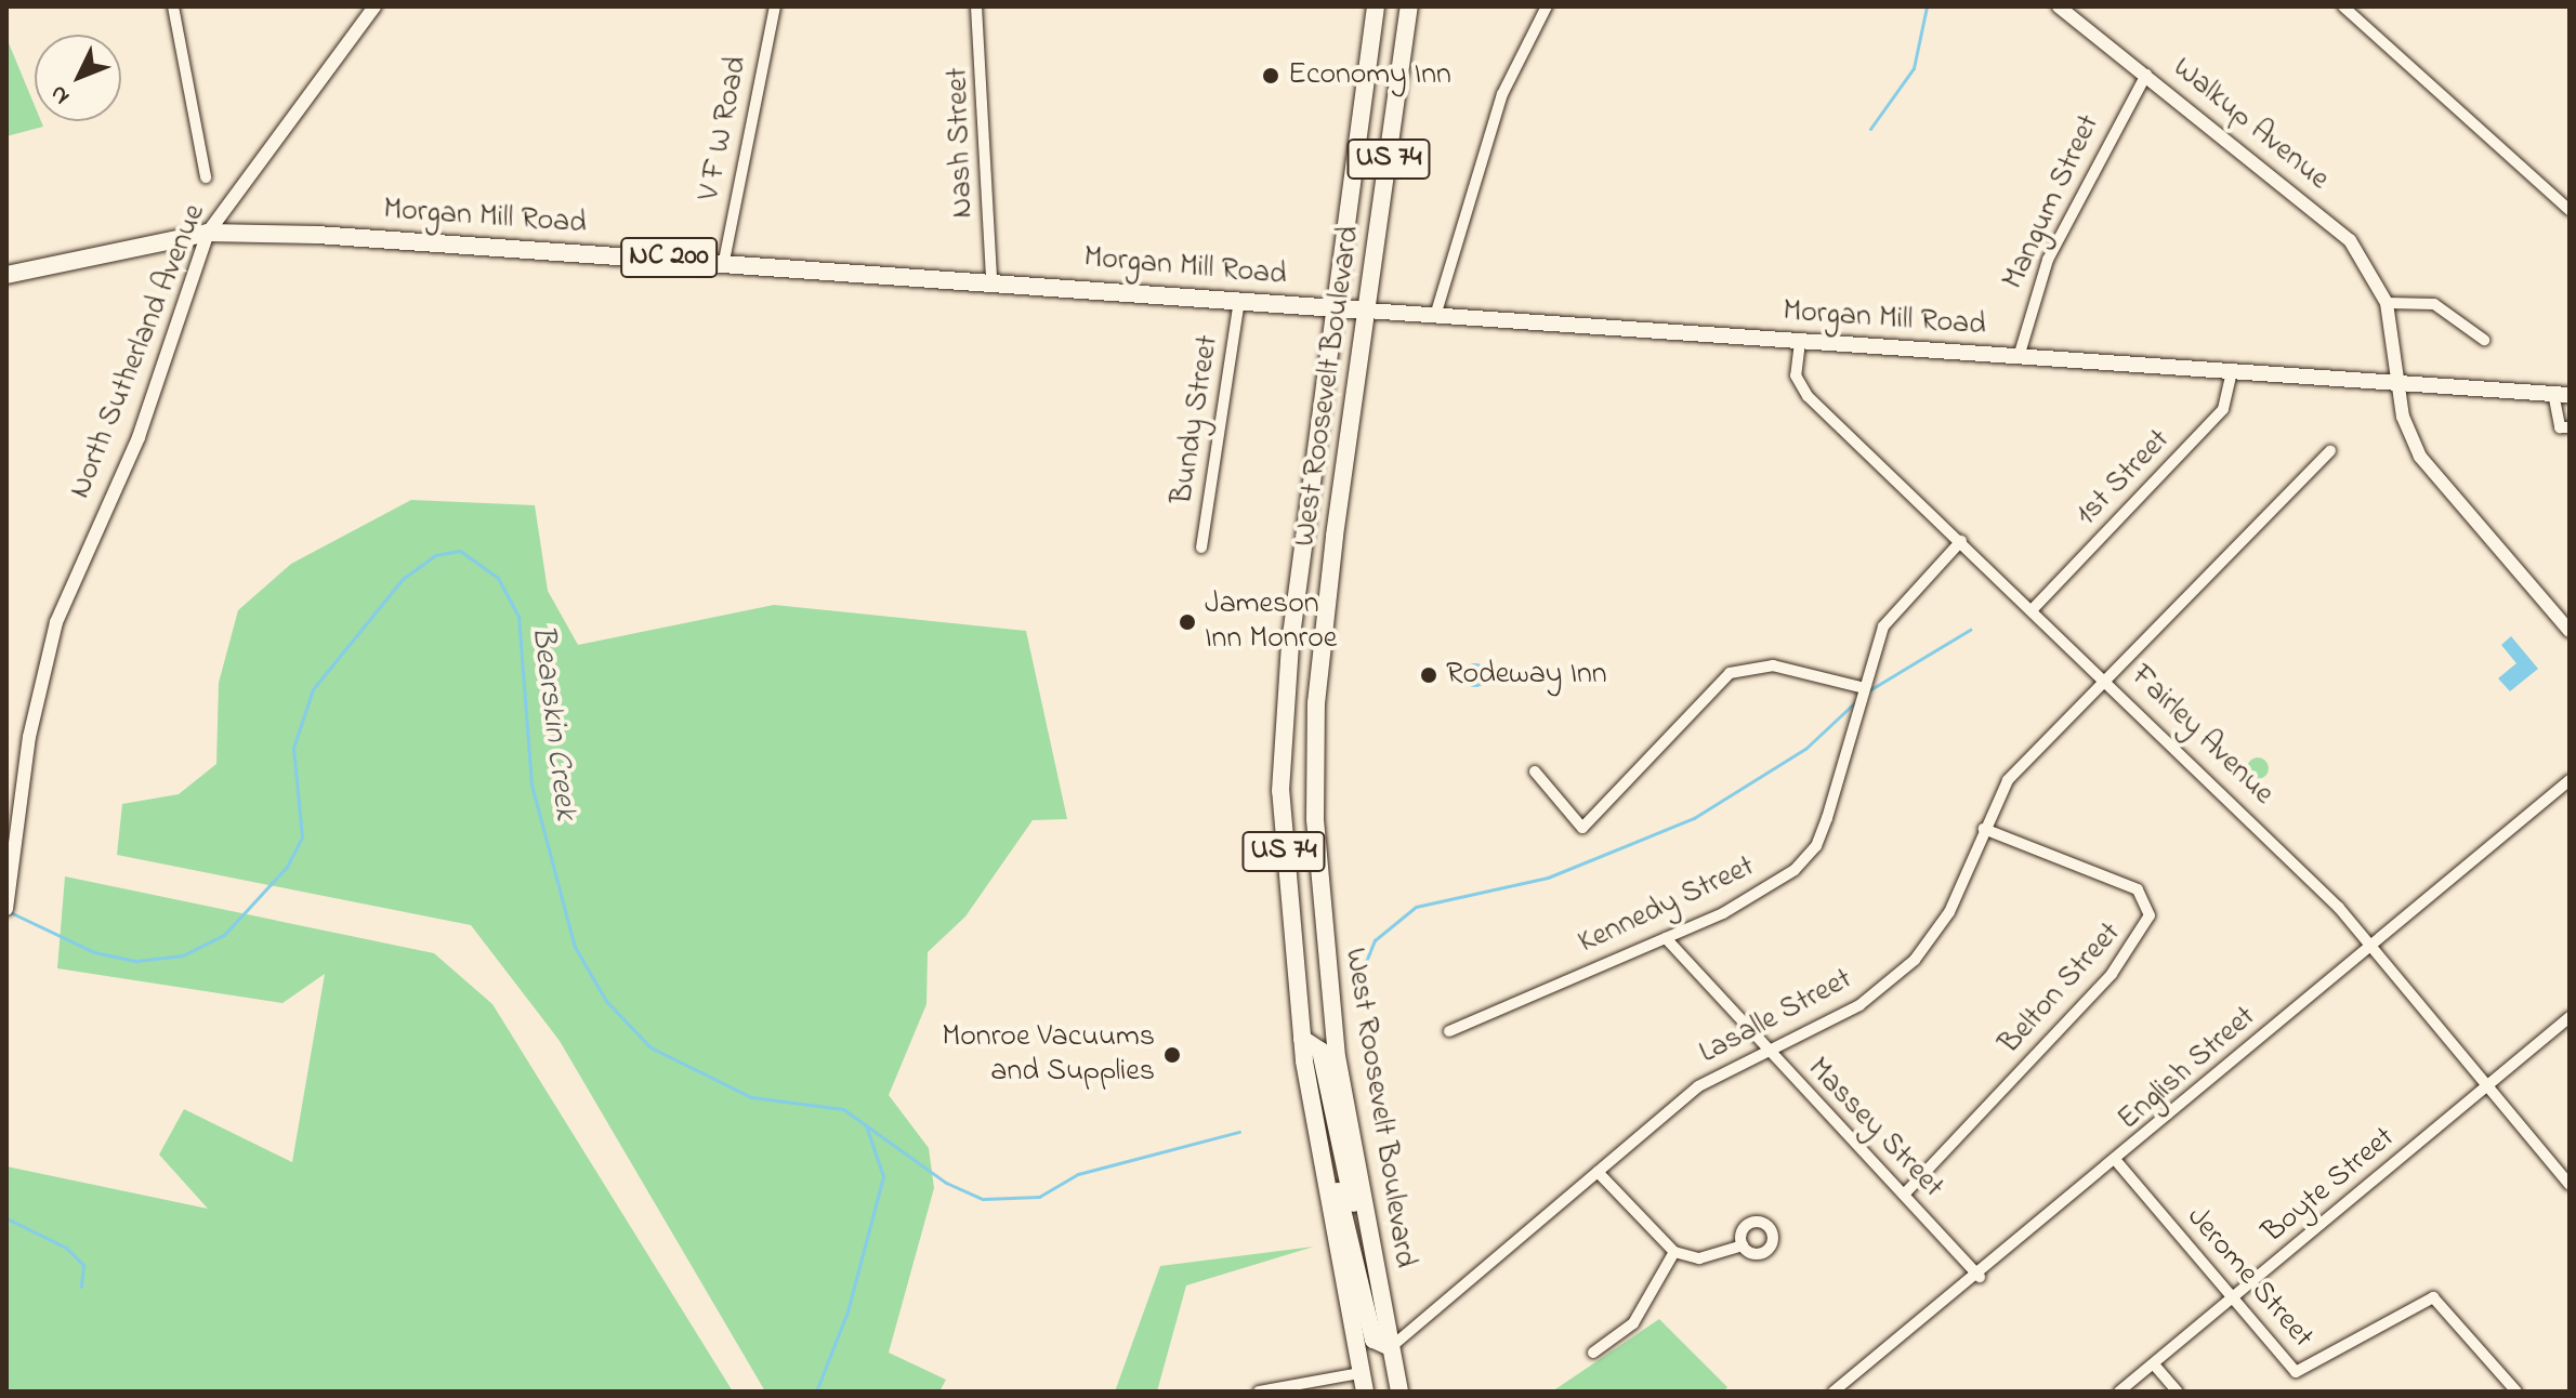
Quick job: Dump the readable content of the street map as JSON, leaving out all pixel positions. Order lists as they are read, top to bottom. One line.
{"streets":{"main road":["US 74","Morgan Mill Road","NC 200","West Roosevelt Boulevard"],"street":["Walkup Avenue","V F W Road","Nash Street","Mangum Street","North Sutherland Avenue","Bundy Street","1st Street","Fairley Avenue","Kennedy Street","Belton Street","Lasalle Street","English Street","Massey Street","Boyte Street","Jerome Street"]},"crossings":[["Walkup Avenue","Mangum Street"],["Walkup Avenue","Morgan Mill Road"],["V F W Road","Morgan Mill Road"],["Nash Street","Morgan Mill Road"],["Mangum Street","Morgan Mill Road"],["Morgan Mill Road","North Sutherland Avenue"],["Morgan Mill Road","West Roosevelt Boulevard"],["Morgan Mill Road","Bundy Street"],["Morgan Mill Road","1st Street"],["Morgan Mill Road","Fairley Avenue"],["West Roosevelt Boulevard","Lasalle Street"],["1st Street","Fairley Avenue"],["Fairley Avenue","Kennedy Street"],["Fairley Avenue","Lasalle Street"],["Fairley Avenue","English Street"],["Fairley Avenue","Boyte Street"],["Kennedy Street","Massey Street"],["Belton Street","Lasalle Street"],["Belton Street","Massey Street"],["Lasalle Street","Massey Street"],["English Street","Massey Street"],["English Street","Jerome Street"],["Boyte Street","Jerome Street"]],"water":["Bearskin Creek"],"places":["Economy Inn","Jameson Inn Monroe","Rodeway Inn","Monroe Vacuums and Supplies"],"north":"bottom left"}
